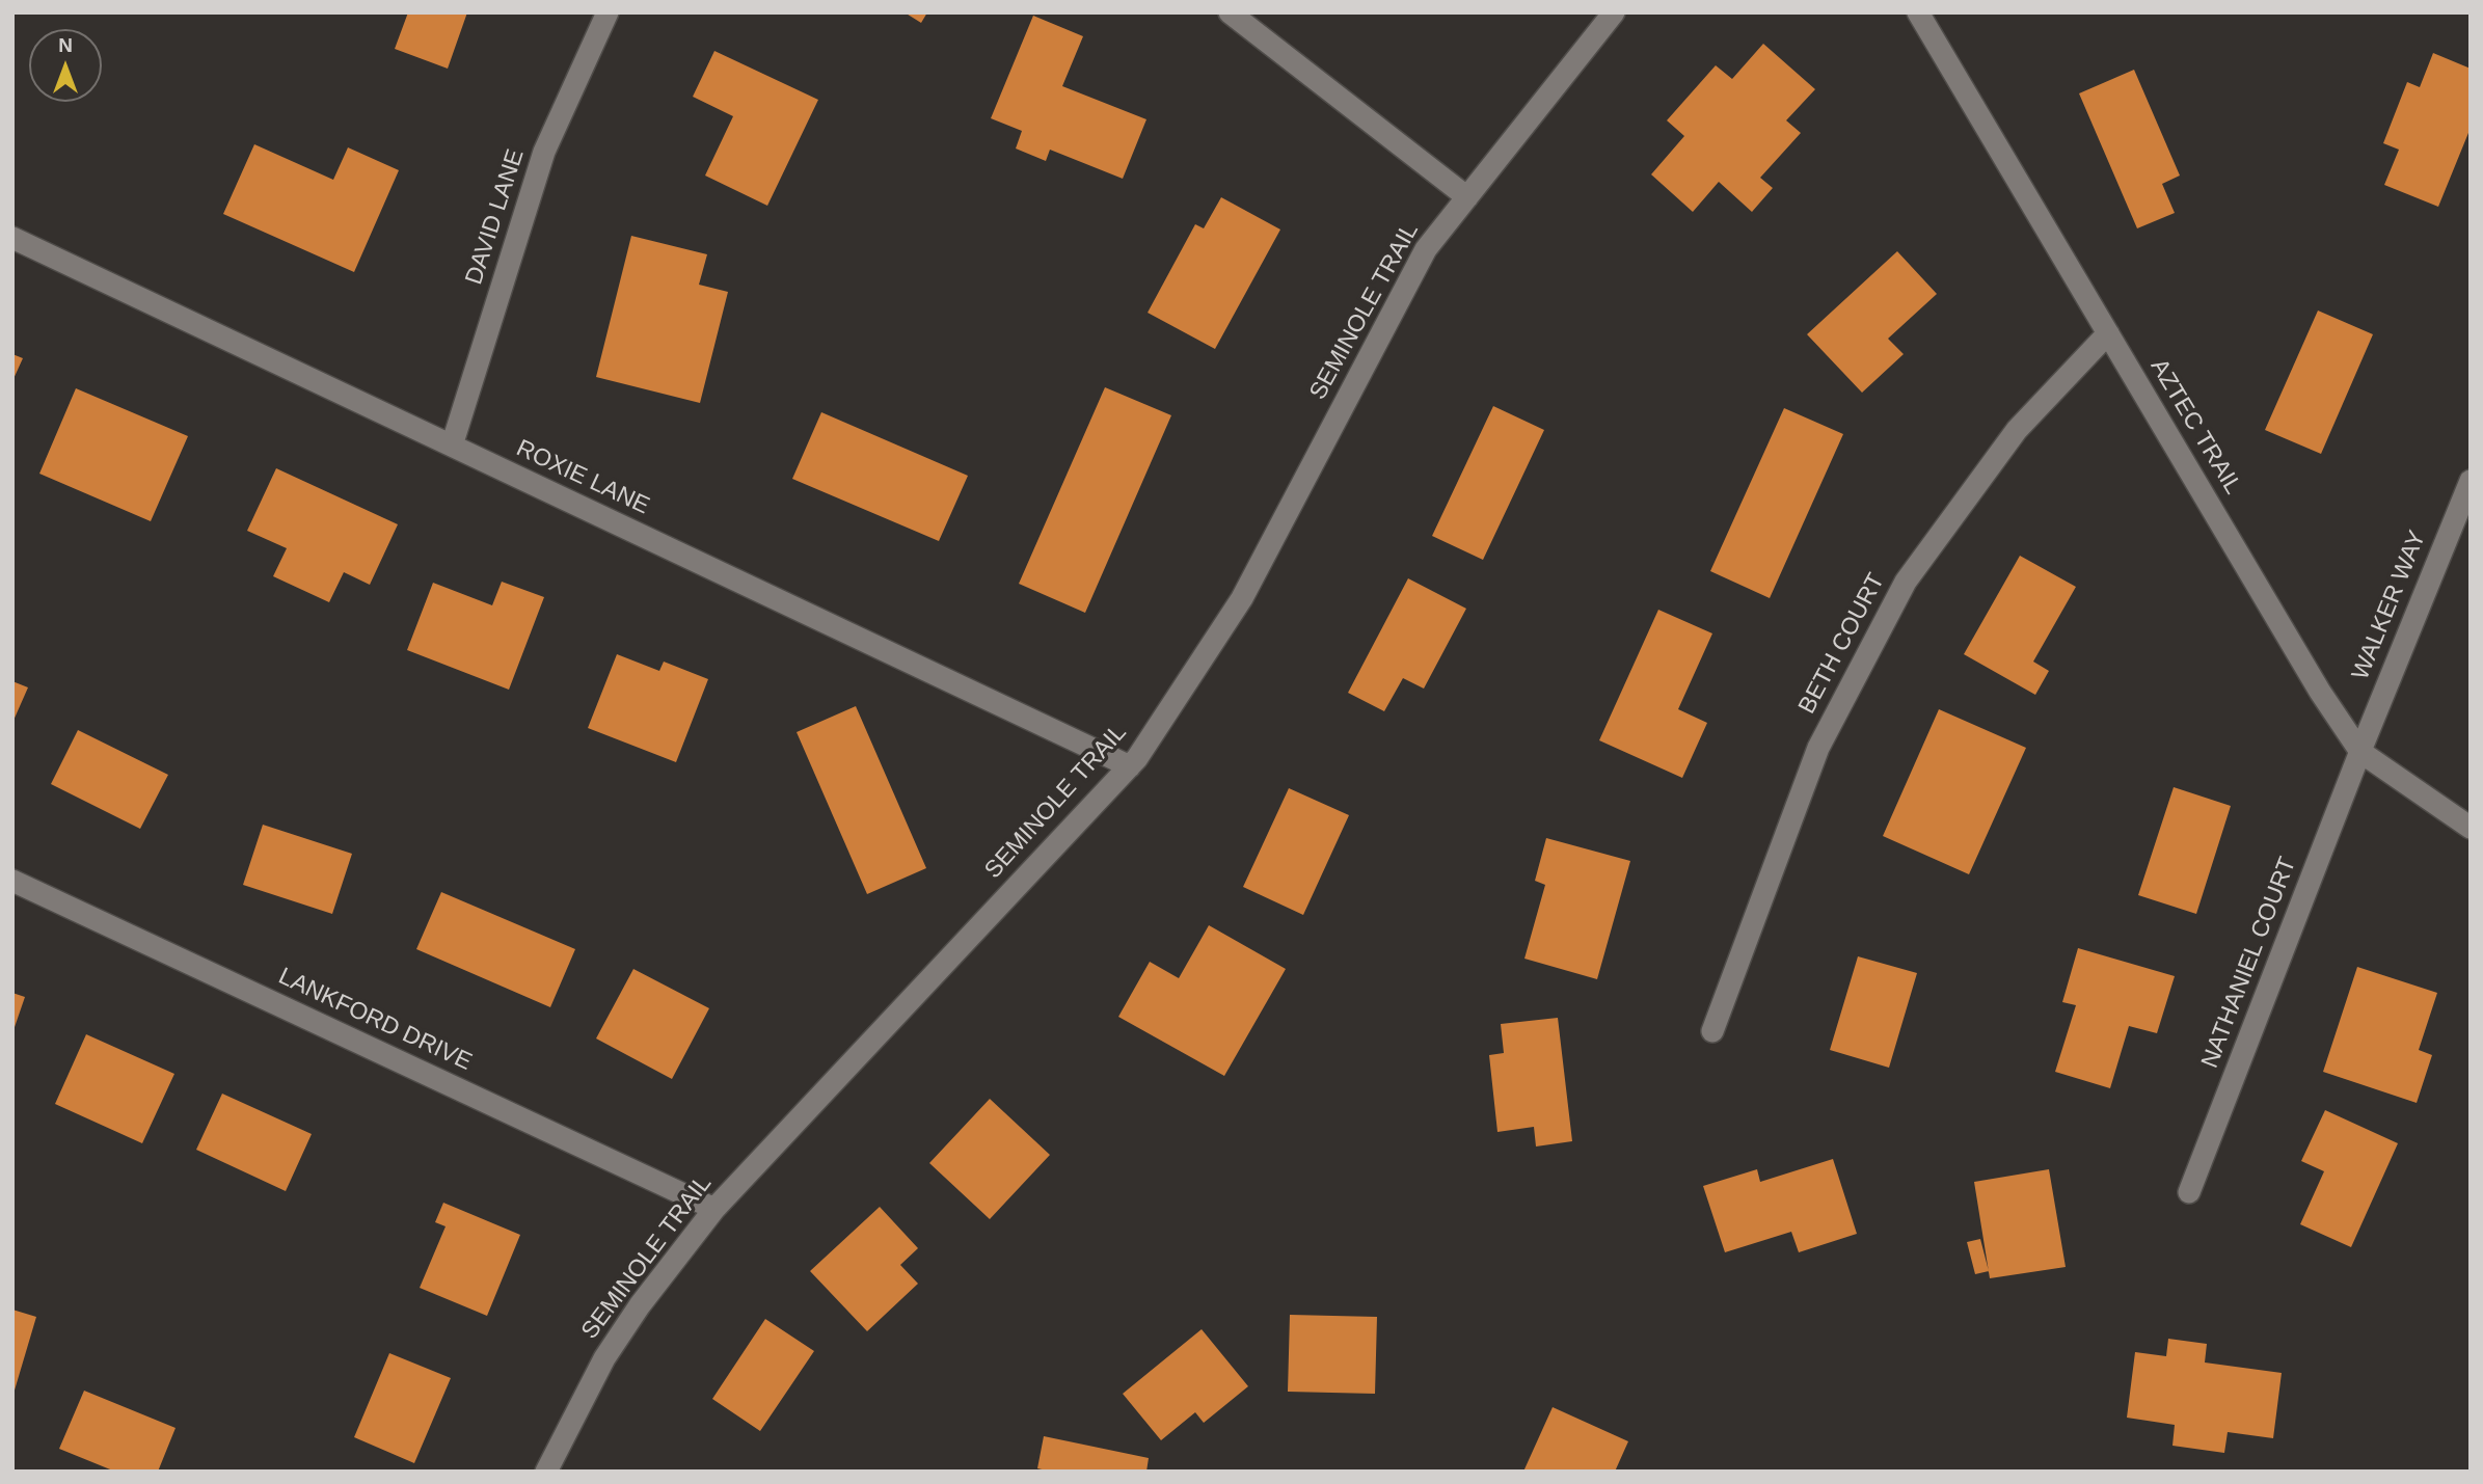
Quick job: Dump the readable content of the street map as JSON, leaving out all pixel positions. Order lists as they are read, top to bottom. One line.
{"streets":{"street":["DAVID LANE","SEMINOLE TRAIL","AZTEC TRAIL","ROXIE LANE","WALKER WAY","BETH COURT","NATHANIEL COURT","LANKFORD DRIVE"]},"crossings":[["DAVID LANE","ROXIE LANE"],["SEMINOLE TRAIL","ROXIE LANE"],["SEMINOLE TRAIL","LANKFORD DRIVE"],["AZTEC TRAIL","WALKER WAY"],["AZTEC TRAIL","BETH COURT"],["AZTEC TRAIL","NATHANIEL COURT"],["WALKER WAY","NATHANIEL COURT"]],"north":"top"}
